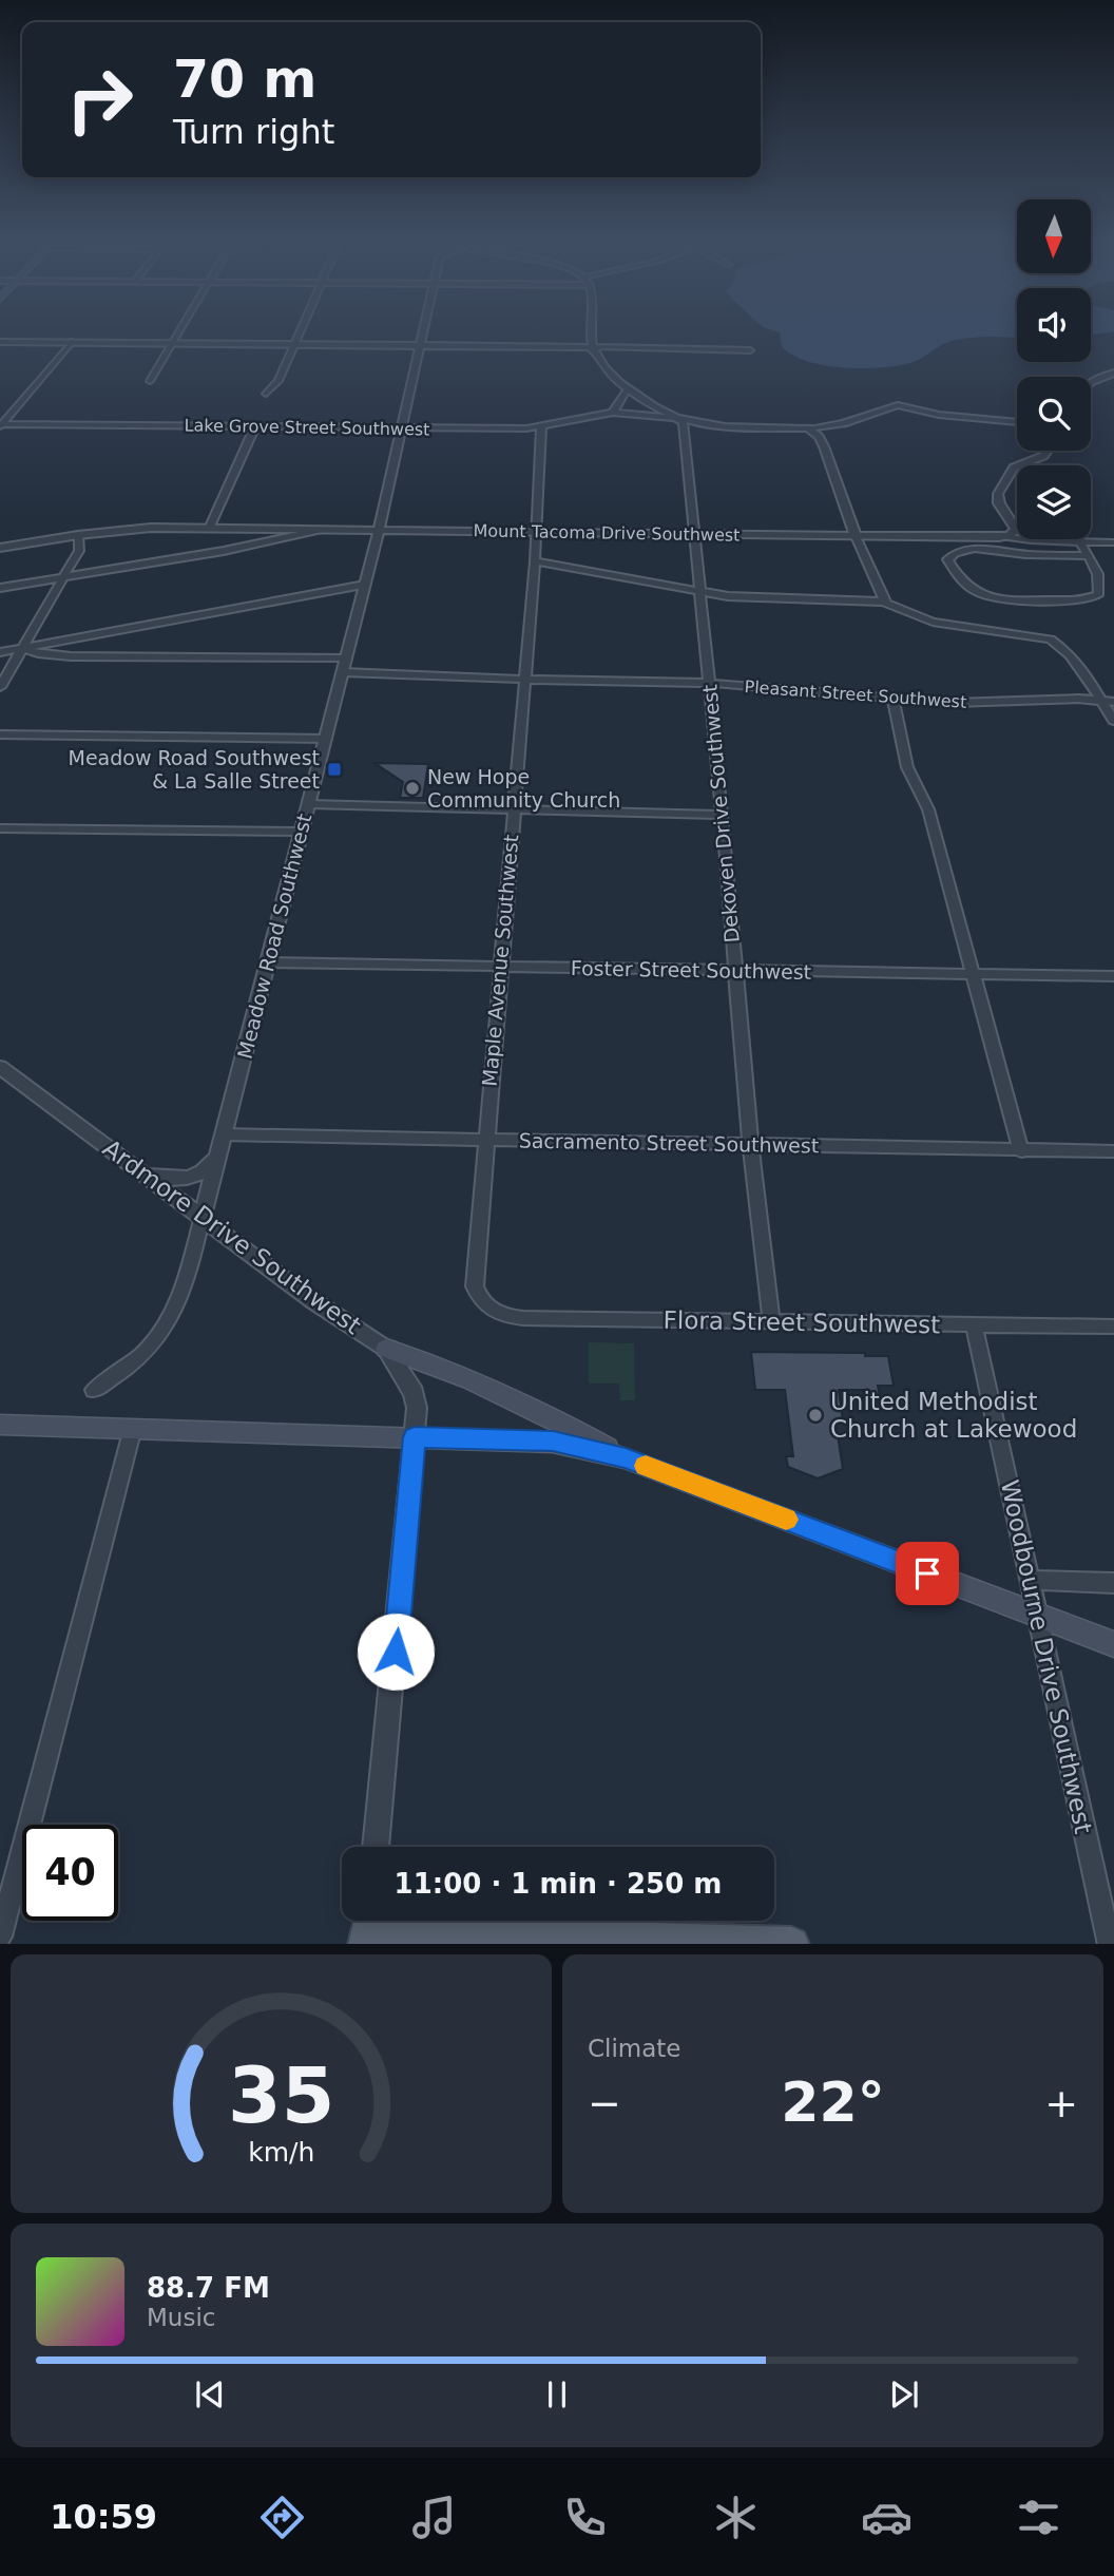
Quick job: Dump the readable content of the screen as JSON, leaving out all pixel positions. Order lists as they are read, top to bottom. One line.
{"streets":{"street":["Lake Grove Street Southwest","Mount Tacoma Drive Southwest","Pleasant Street Southwest","Dekoven Drive Southwest","Meadow Road Southwest","Maple Avenue Southwest","Foster Street Southwest","Sacramento Street Southwest","Ardmore Drive Southwest","Flora Street Southwest","Woodbourne Drive Southwest"]},"crossings":[["Lake Grove Street Southwest","Dekoven Drive Southwest"],["Lake Grove Street Southwest","Meadow Road Southwest"],["Lake Grove Street Southwest","Maple Avenue Southwest"],["Mount Tacoma Drive Southwest","Dekoven Drive Southwest"],["Mount Tacoma Drive Southwest","Meadow Road Southwest"],["Mount Tacoma Drive Southwest","Maple Avenue Southwest"],["Pleasant Street Southwest","Dekoven Drive Southwest"],["Pleasant Street Southwest","Meadow Road Southwest"],["Pleasant Street Southwest","Maple Avenue Southwest"],["Dekoven Drive Southwest","Foster Street Southwest"],["Dekoven Drive Southwest","Sacramento Street Southwest"],["Dekoven Drive Southwest","Flora Street Southwest"],["Meadow Road Southwest","Foster Street Southwest"],["Meadow Road Southwest","Sacramento Street Southwest"],["Meadow Road Southwest","Ardmore Drive Southwest"],["Maple Avenue Southwest","Foster Street Southwest"],["Maple Avenue Southwest","Sacramento Street Southwest"],["Maple Avenue Southwest","Flora Street Southwest"],["Flora Street Southwest","Woodbourne Drive Southwest"]],"places":{"transit":["Meadow Road Southwest & La Salle Street"],"other":["New Hope Community Church","United Methodist Church at Lakewood"]},"north":"bottom","page":{"turn":["70 m","Turn right"],"limit":"40","trip":"11:00 · 1 min · 250 m","tile":"Climate","heat":["−","22°","+"],"song":["88.7 FM","Music"],"tabs":"10:59","gauge":["35","km/h"]}}
